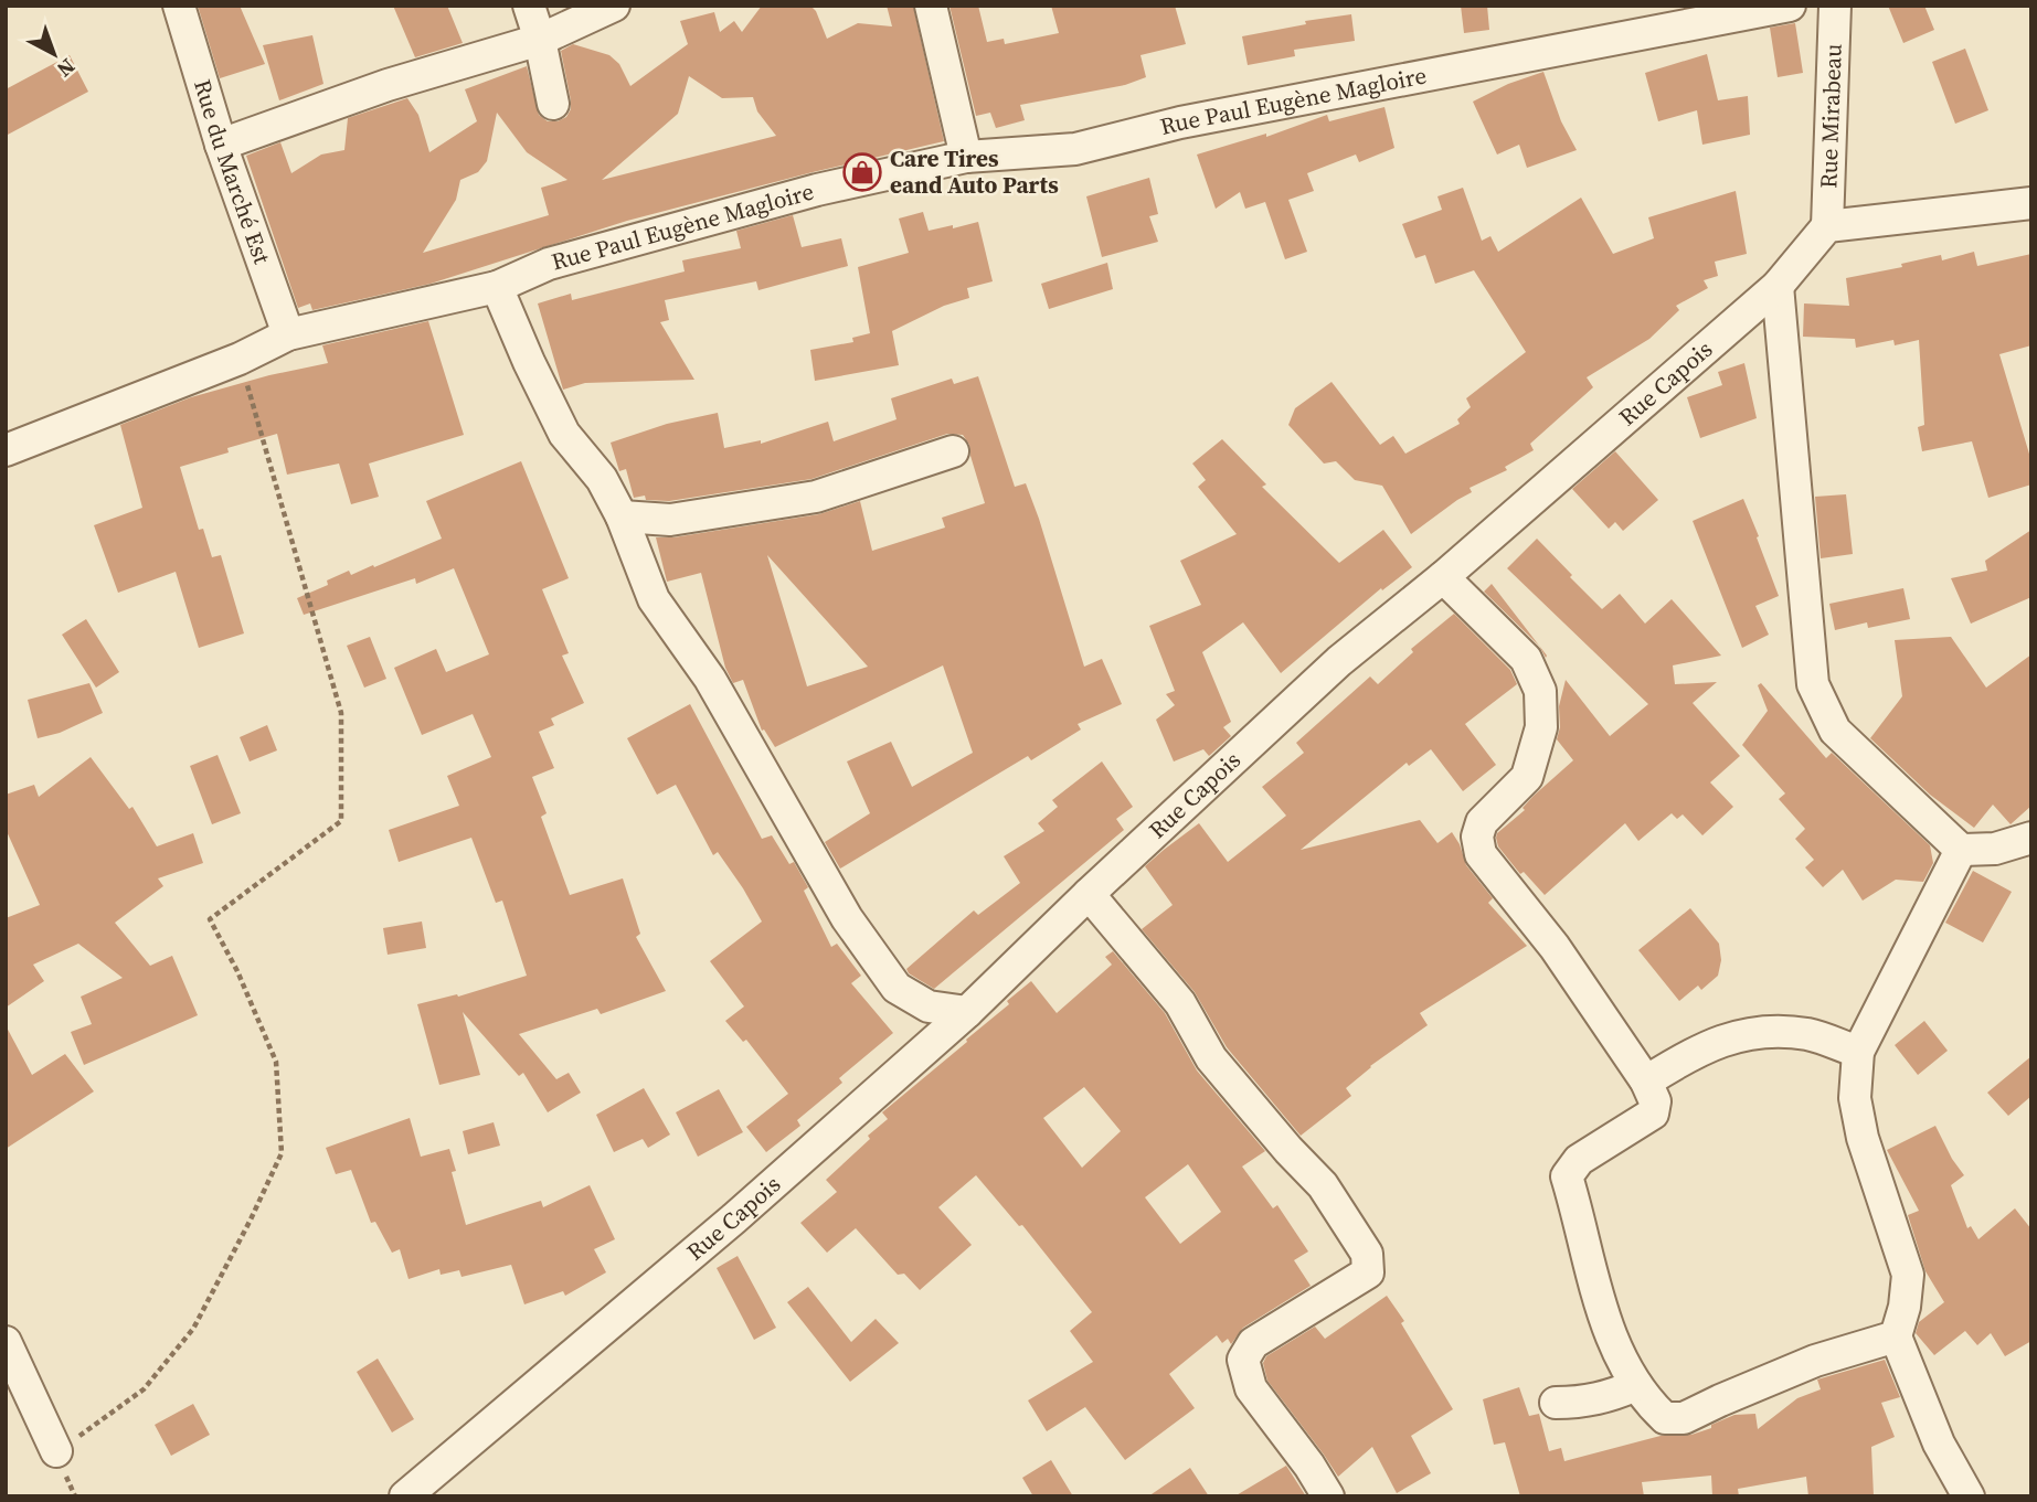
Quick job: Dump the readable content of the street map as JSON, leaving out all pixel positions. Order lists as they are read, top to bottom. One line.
{"streets":{"street":["Rue Paul Eugène Magloire","Rue Mirabeau","Rue du Marché Est","Rue Capois"]},"crossings":[["Rue Paul Eugène Magloire","Rue du Marché Est"],["Rue Mirabeau","Rue Capois"]],"places":{"shop":["Care Tires eand Auto Parts"]},"north":"bottom right"}
